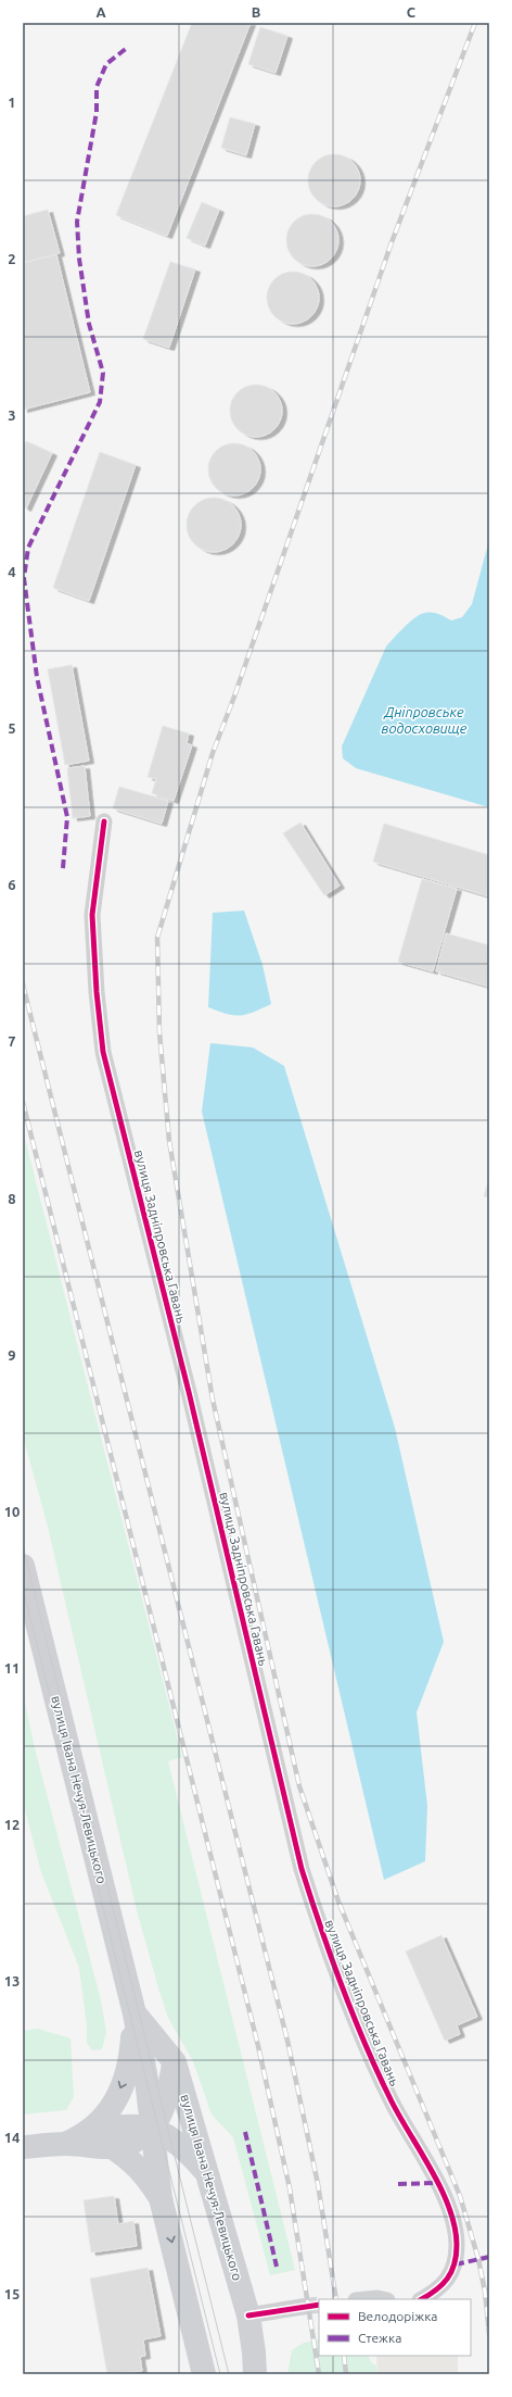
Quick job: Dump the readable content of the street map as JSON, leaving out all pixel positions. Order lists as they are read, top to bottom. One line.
{"streets":{"main road":["вулиця Івана Нечуя-Левицького"],"street":["вулиця Задніпровська Гавань"]},"water":["Дніпровське водосховище"],"legend":["Велодоріжка","Стежка"],"grid":{"columns":["A","B","C"],"rows":["1","2","3","4","5","6","7","8","9","10","11","12","13","14","15"]}}
